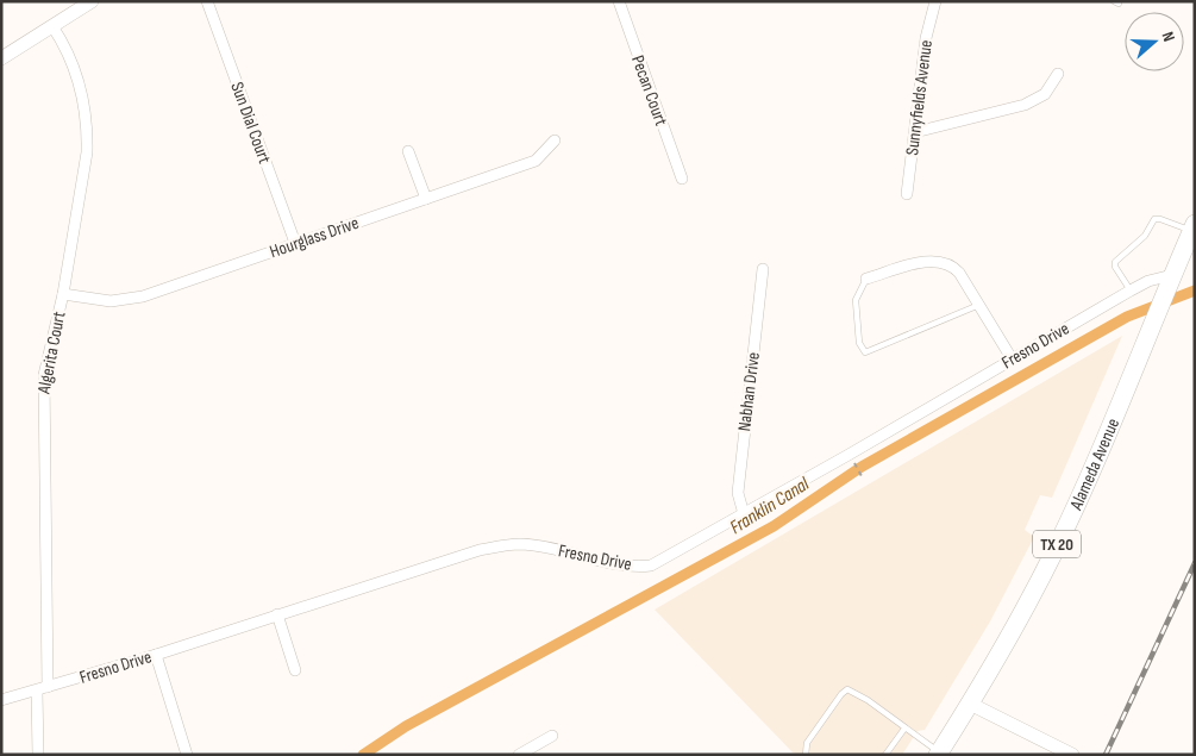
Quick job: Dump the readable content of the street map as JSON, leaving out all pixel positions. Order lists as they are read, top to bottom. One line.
{"streets":{"main road":["Alameda Avenue","TX 20"],"street":["Pecan Court","Sunnyfields Avenue","Sun Dial Court","Hourglass Drive","Fresno Drive","Algerita Court","Nabhan Drive"]},"crossings":[["Sun Dial Court","Hourglass Drive"],["Hourglass Drive","Algerita Court"],["Fresno Drive","Algerita Court"],["Fresno Drive","Nabhan Drive"],["Fresno Drive","Alameda Avenue"]],"water":["Franklin Canal"],"north":"right"}
